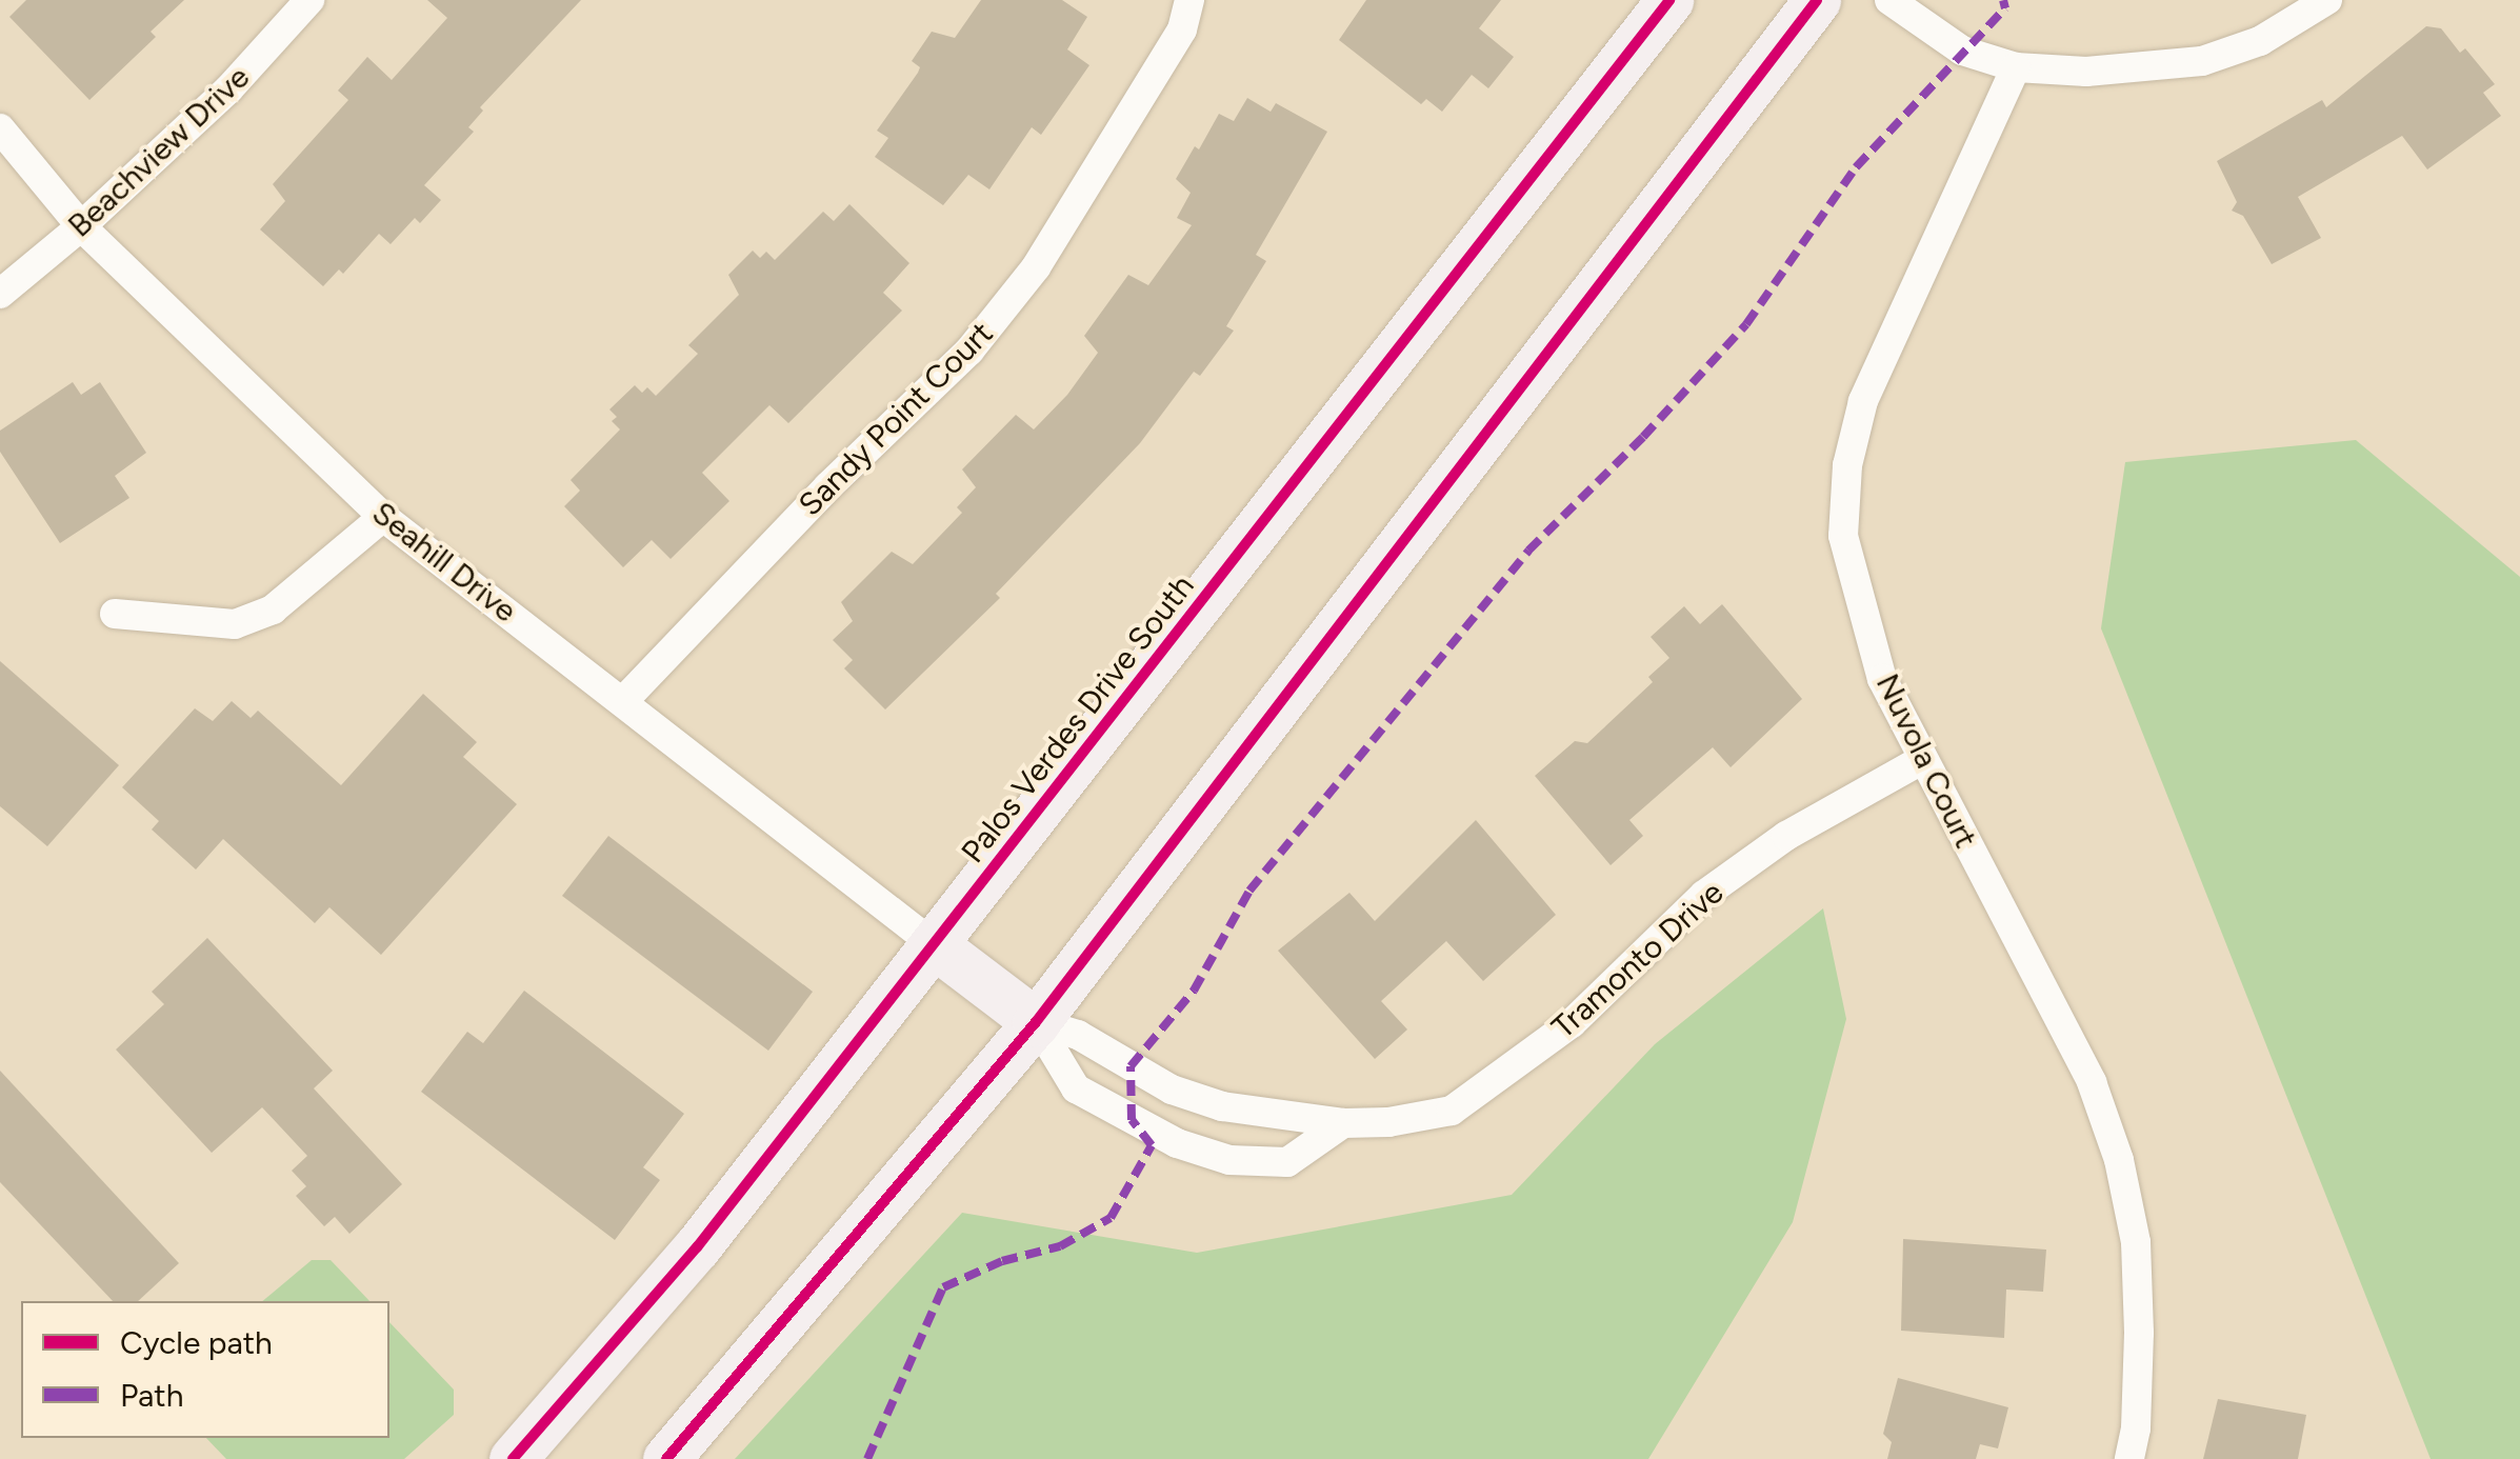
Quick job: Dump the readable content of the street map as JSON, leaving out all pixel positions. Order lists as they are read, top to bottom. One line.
{"streets":{"main road":["Palos Verdes Drive South"],"street":["Beachview Drive","Sandy Point Court","Seahill Drive","Nuvola Court","Tramonto Drive"]},"crossings":[["Beachview Drive","Seahill Drive"],["Sandy Point Court","Seahill Drive"],["Seahill Drive","Palos Verdes Drive South"],["Nuvola Court","Tramonto Drive"]],"legend":["Cycle path","Path"]}
